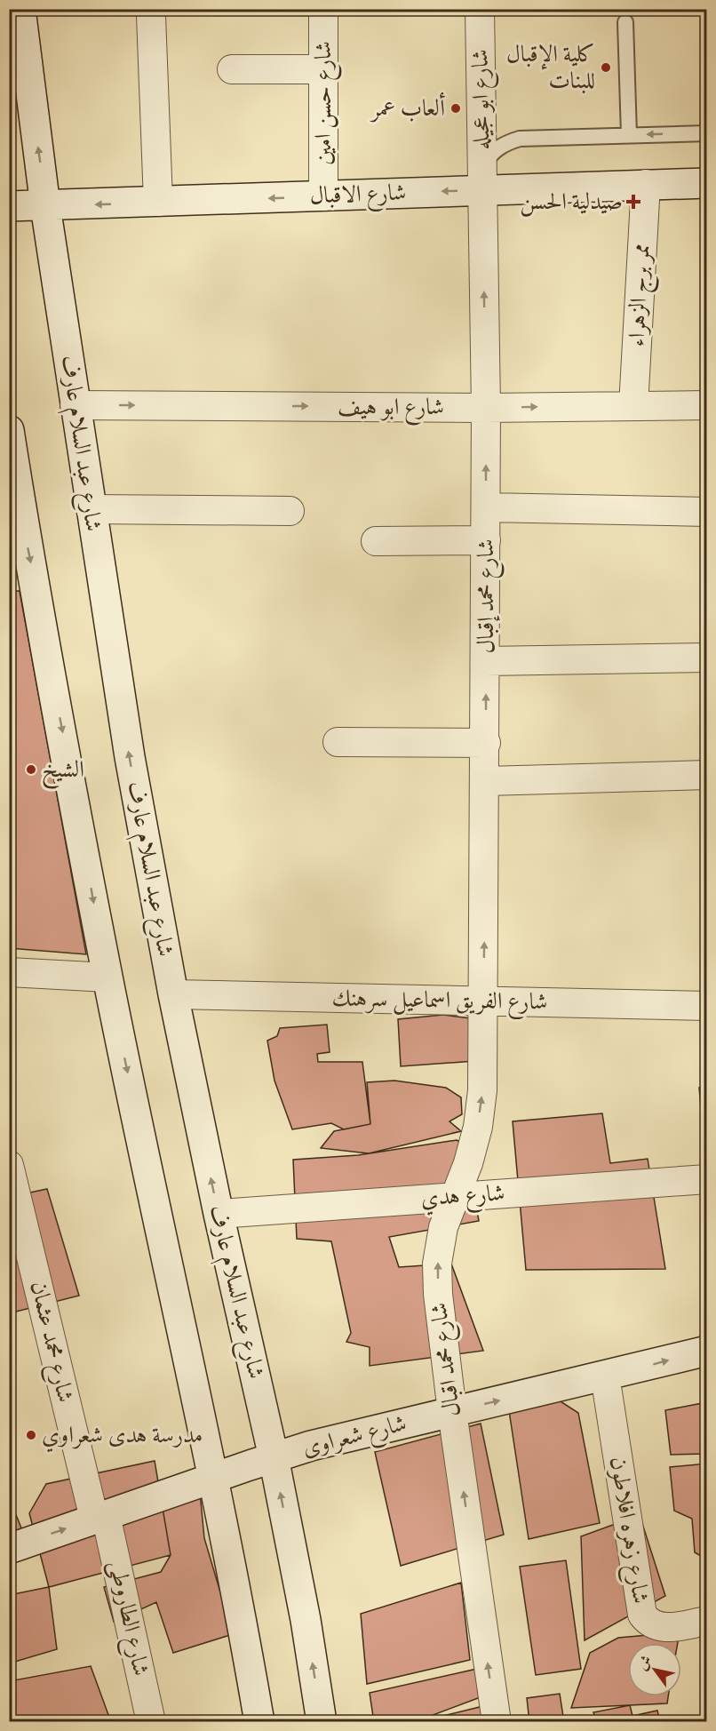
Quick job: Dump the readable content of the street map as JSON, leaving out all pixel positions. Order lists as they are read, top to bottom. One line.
{"streets":{"street":["شارع ابو عجيله","شارع حسن امين","شارع الاقبال","ممر برج الزهراء","شارع ابو هيف","شارع عبد السلام عارف","شارع محمد إقبال","شارع الفريق اسماعيل سرهنك","شارع هدي","شارع محمد عثمان","شارع محمد اقبال","شارع شعراوى","شارع زهره افلاطون","شارع الطاروطى"]},"crossings":[["شارع ابو عجيله","شارع الاقبال"],["شارع ابو عجيله","شارع محمد إقبال"],["شارع حسن امين","شارع الاقبال"],["شارع الاقبال","ممر برج الزهراء"],["شارع الاقبال","شارع عبد السلام عارف"],["شارع الاقبال","شارع محمد إقبال"],["ممر برج الزهراء","شارع ابو هيف"],["شارع ابو هيف","شارع عبد السلام عارف"],["شارع ابو هيف","شارع محمد إقبال"],["شارع عبد السلام عارف","شارع الفريق اسماعيل سرهنك"],["شارع عبد السلام عارف","شارع هدي"],["شارع عبد السلام عارف","شارع شعراوى"],["شارع محمد إقبال","شارع الفريق اسماعيل سرهنك"],["شارع محمد إقبال","شارع محمد اقبال"],["شارع الفريق اسماعيل سرهنك","شارع محمد اقبال"],["شارع هدي","شارع محمد اقبال"],["شارع محمد عثمان","شارع شعراوى"],["شارع محمد عثمان","شارع الطاروطى"],["شارع محمد اقبال","شارع شعراوى"],["شارع شعراوى","شارع زهره افلاطون"],["شارع شعراوى","شارع الطاروطى"]],"one_way":["شارع الاقبال","شارع محمد إقبال","شارع شعراوى"],"places":{"other":["كلية الإقبال للبنات","ألعاب عمر","الشيخ","مدرسة هدى شعراوي"],"health":["صيدلية الحسن"]},"north":"top left"}
